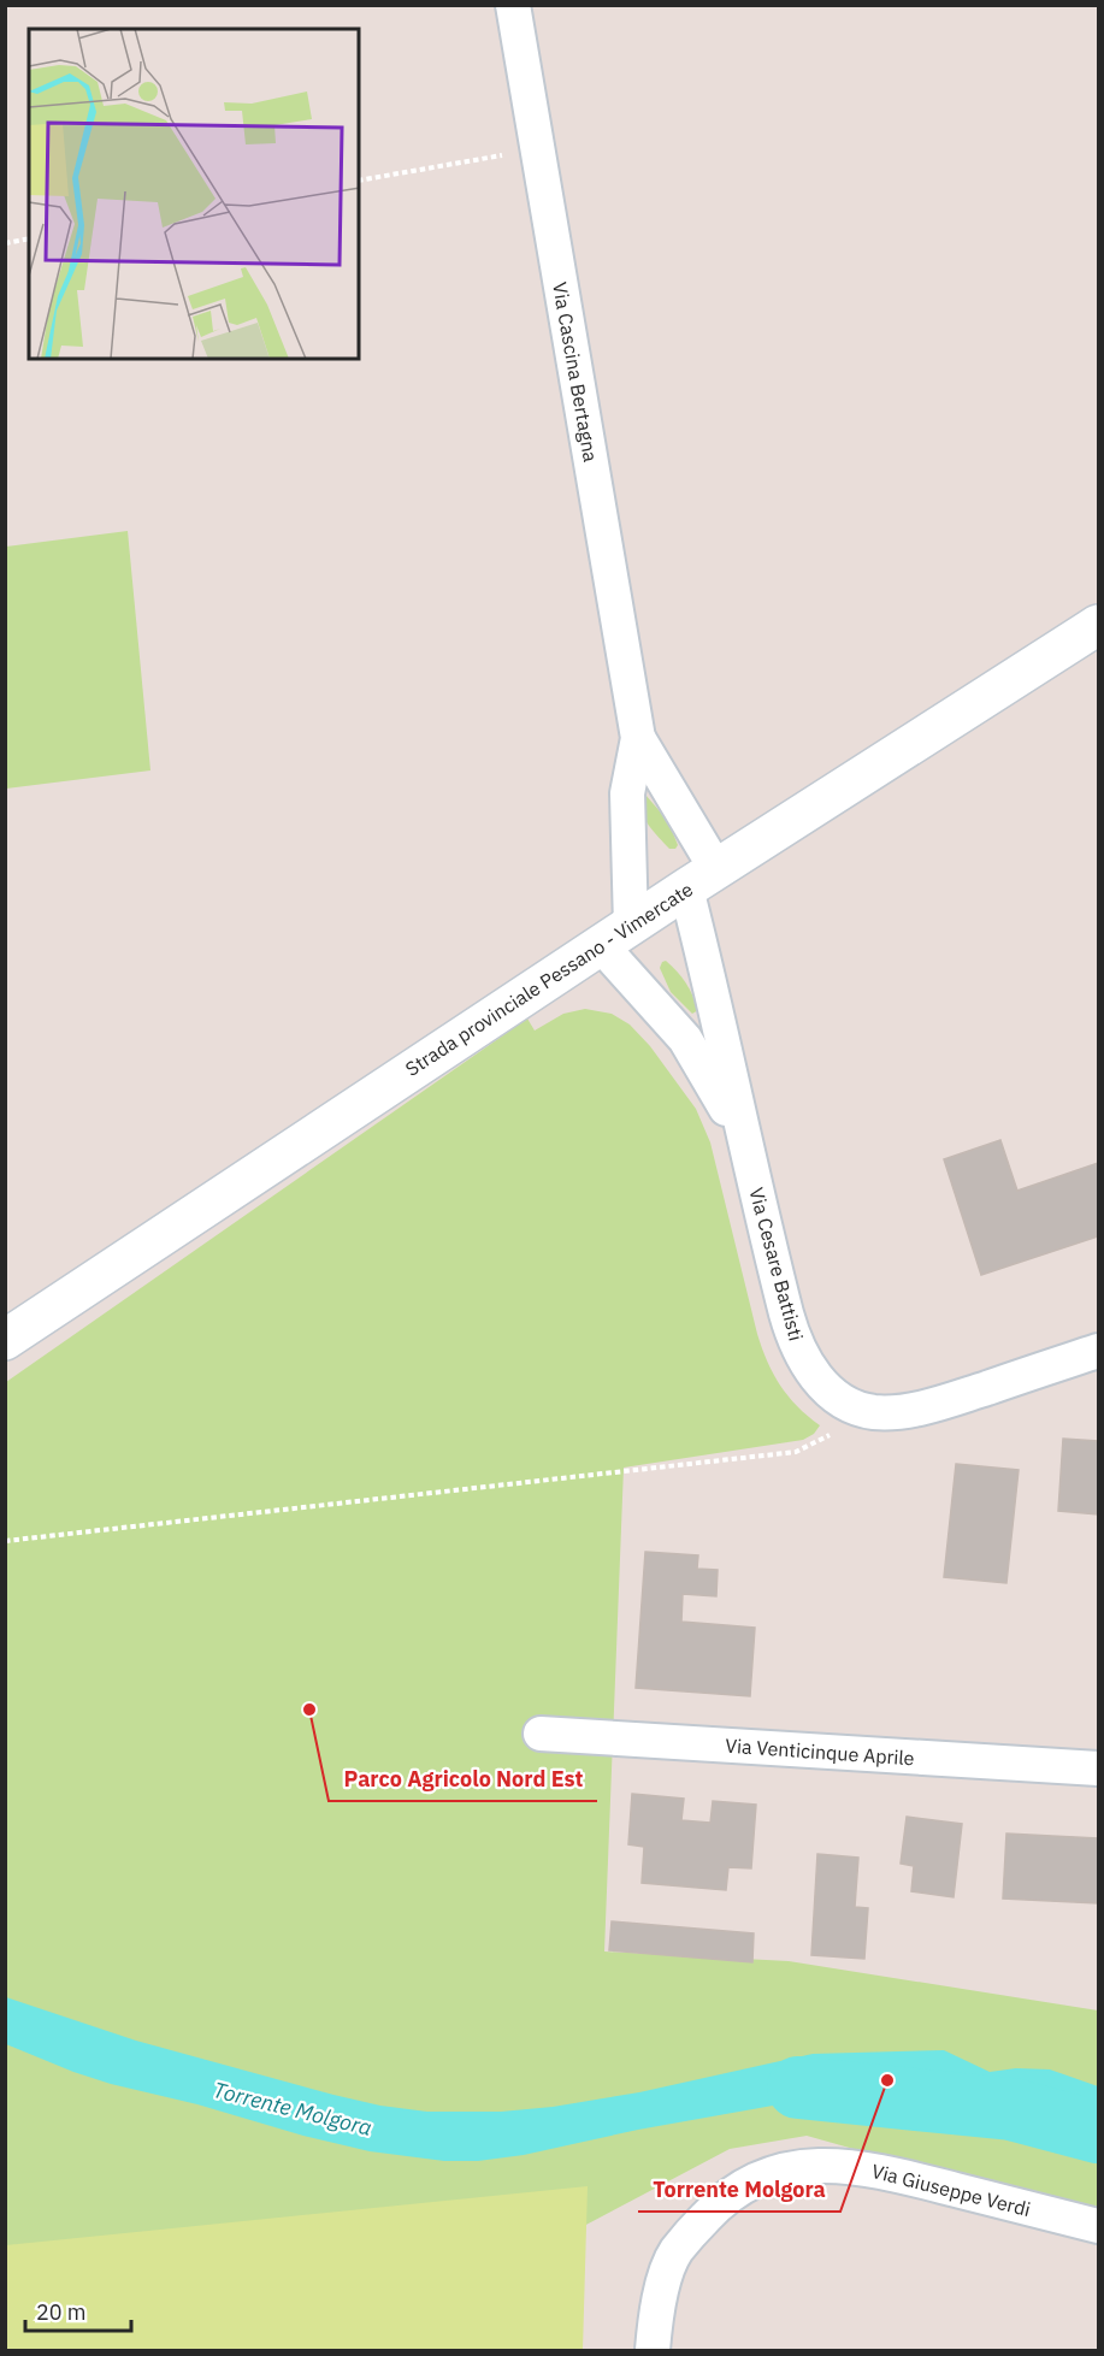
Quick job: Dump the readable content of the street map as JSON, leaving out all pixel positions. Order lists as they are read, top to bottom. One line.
{"streets":{"street":["Via Cascina Bertagna","Strada provinciale Pessano - Vimercate","Via Cesare Battisti","Via Venticinque Aprile","Via Giuseppe Verdi"]},"crossings":[["Via Cascina Bertagna","Strada provinciale Pessano - Vimercate"],["Via Cascina Bertagna","Via Cesare Battisti"],["Strada provinciale Pessano - Vimercate","Via Cesare Battisti"]],"water":["Torrente Molgora"],"places":["Parco Agricolo Nord Est","Torrente Molgora"],"scale_bar":"20 m"}
